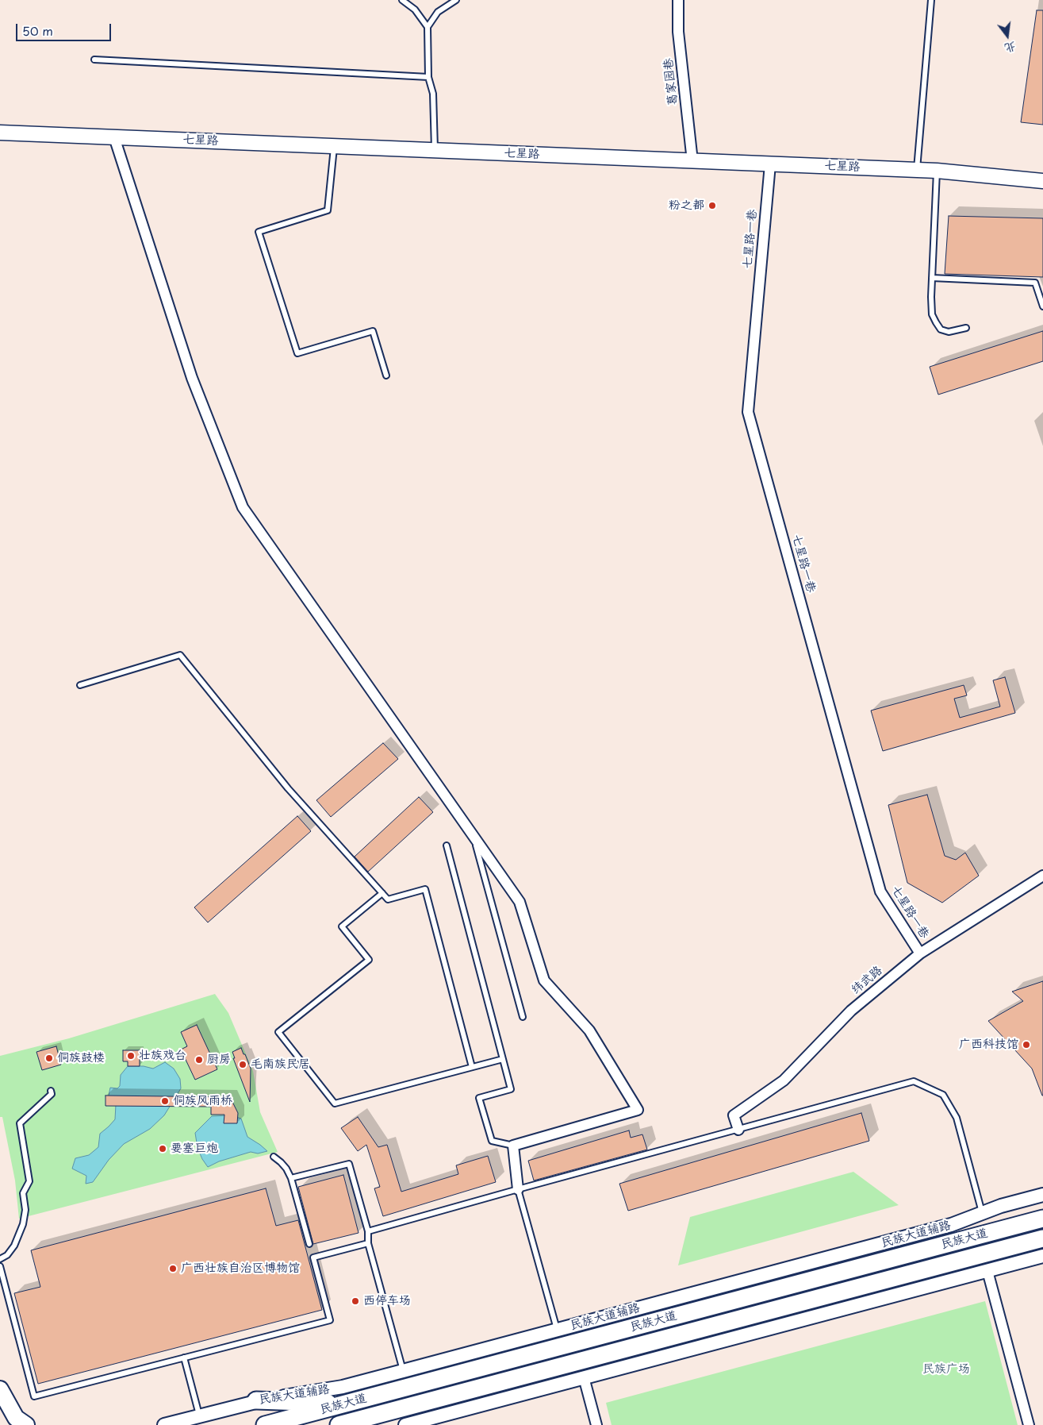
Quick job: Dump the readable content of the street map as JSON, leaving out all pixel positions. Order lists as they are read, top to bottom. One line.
{"streets":{"highway":["民族大道"],"main road":["七星路"],"street":["葛家园巷","七星路一巷","纬武路","民族大道辅路"]},"crossings":[["葛家园巷","七星路"],["七星路","七星路一巷"],["七星路一巷","纬武路"]],"parks":["民族广场"],"places":["粉之都","广西科技馆","壮族戏台","侗族鼓楼","厨房","毛南族民居","侗族风雨桥","要塞巨炮","广西壮族自治区博物馆","西停车场"],"scale_bar":"50 m","north":"bottom"}
